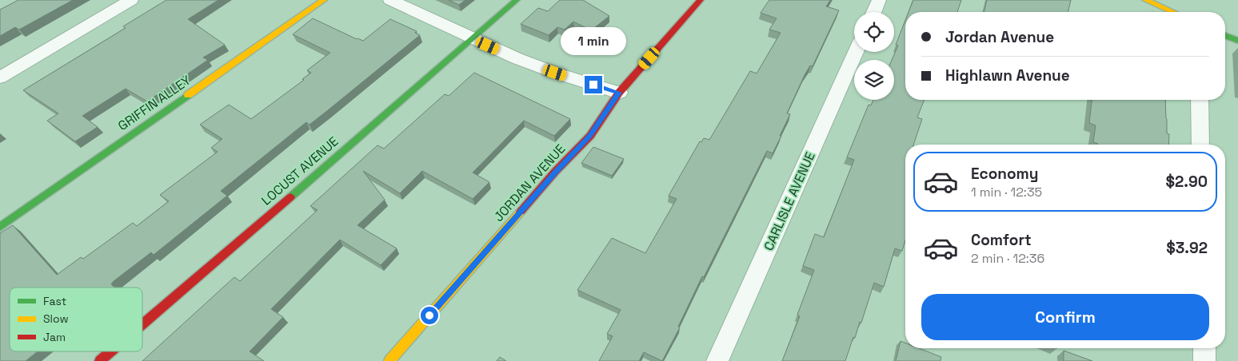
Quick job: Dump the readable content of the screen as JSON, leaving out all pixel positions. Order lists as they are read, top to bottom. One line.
{"streets":{"street":["GRIFFIN ALLEY","LOCUST AVENUE","JORDAN AVENUE","CARLISLE AVENUE"]},"legend":["Fast","Slow","Jam"],"page":{"banner":["Jordan Avenue","Highlawn Avenue"],"bubble":"1 min","list":[{"name":"Economy","note":"1 min · 12:35","value":"$2.90"},{"name":"Comfort","note":"2 min · 12:36","value":"$3.92"}],"buttons":"Confirm"}}
